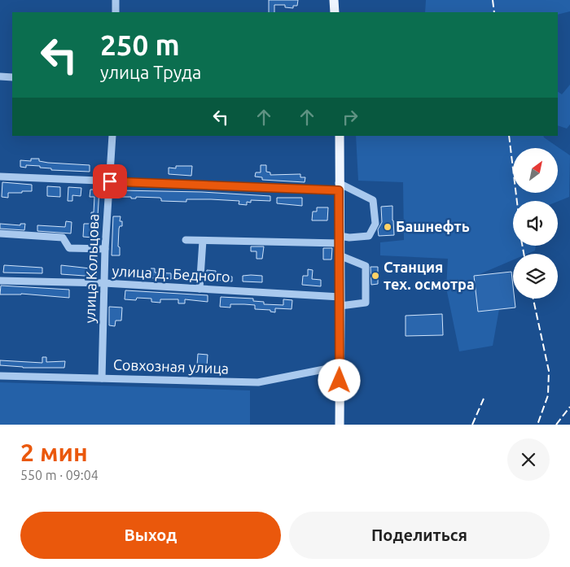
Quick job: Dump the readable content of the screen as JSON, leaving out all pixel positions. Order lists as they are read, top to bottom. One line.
{"streets":{"street":["улица Кольцова","улица Д. Бедного","Совхозная улица"]},"crossings":[["улица Кольцова","улица Д. Бедного"],["улица Кольцова","Совхозная улица"]],"places":["Башнефть","Станция тех. осмотра"],"north":"top right","page":{"turn":["250 m","улица Труда"],"heading":["2 мин","550 m · 09:04"],"buttons":["Выход","Поделиться"]}}
